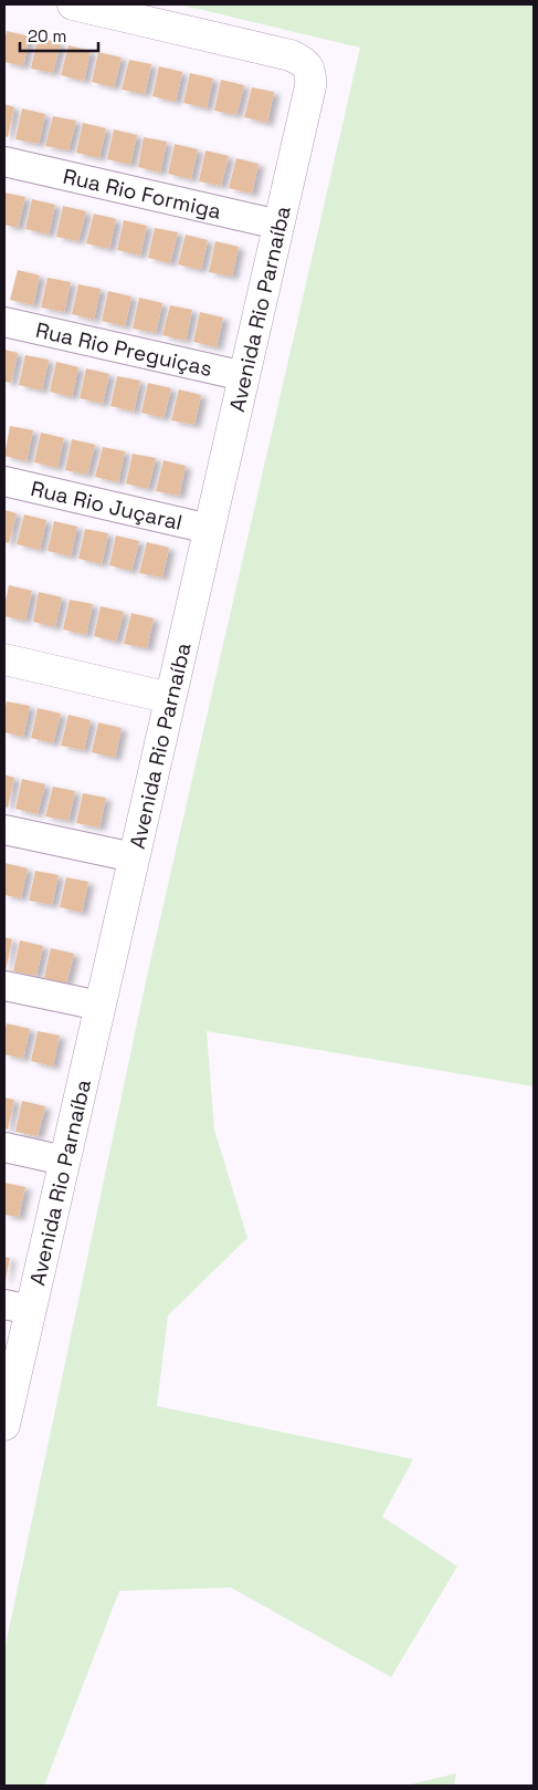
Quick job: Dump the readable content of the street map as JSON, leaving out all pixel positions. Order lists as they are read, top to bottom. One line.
{"streets":{"street":["Rua Rio Formiga","Avenida Rio Parnaíba","Rua Rio Preguiças","Rua Rio Juçaral"]},"crossings":[["Rua Rio Formiga","Avenida Rio Parnaíba"],["Avenida Rio Parnaíba","Rua Rio Preguiças"],["Avenida Rio Parnaíba","Rua Rio Juçaral"]],"scale_bar":"20 m"}
